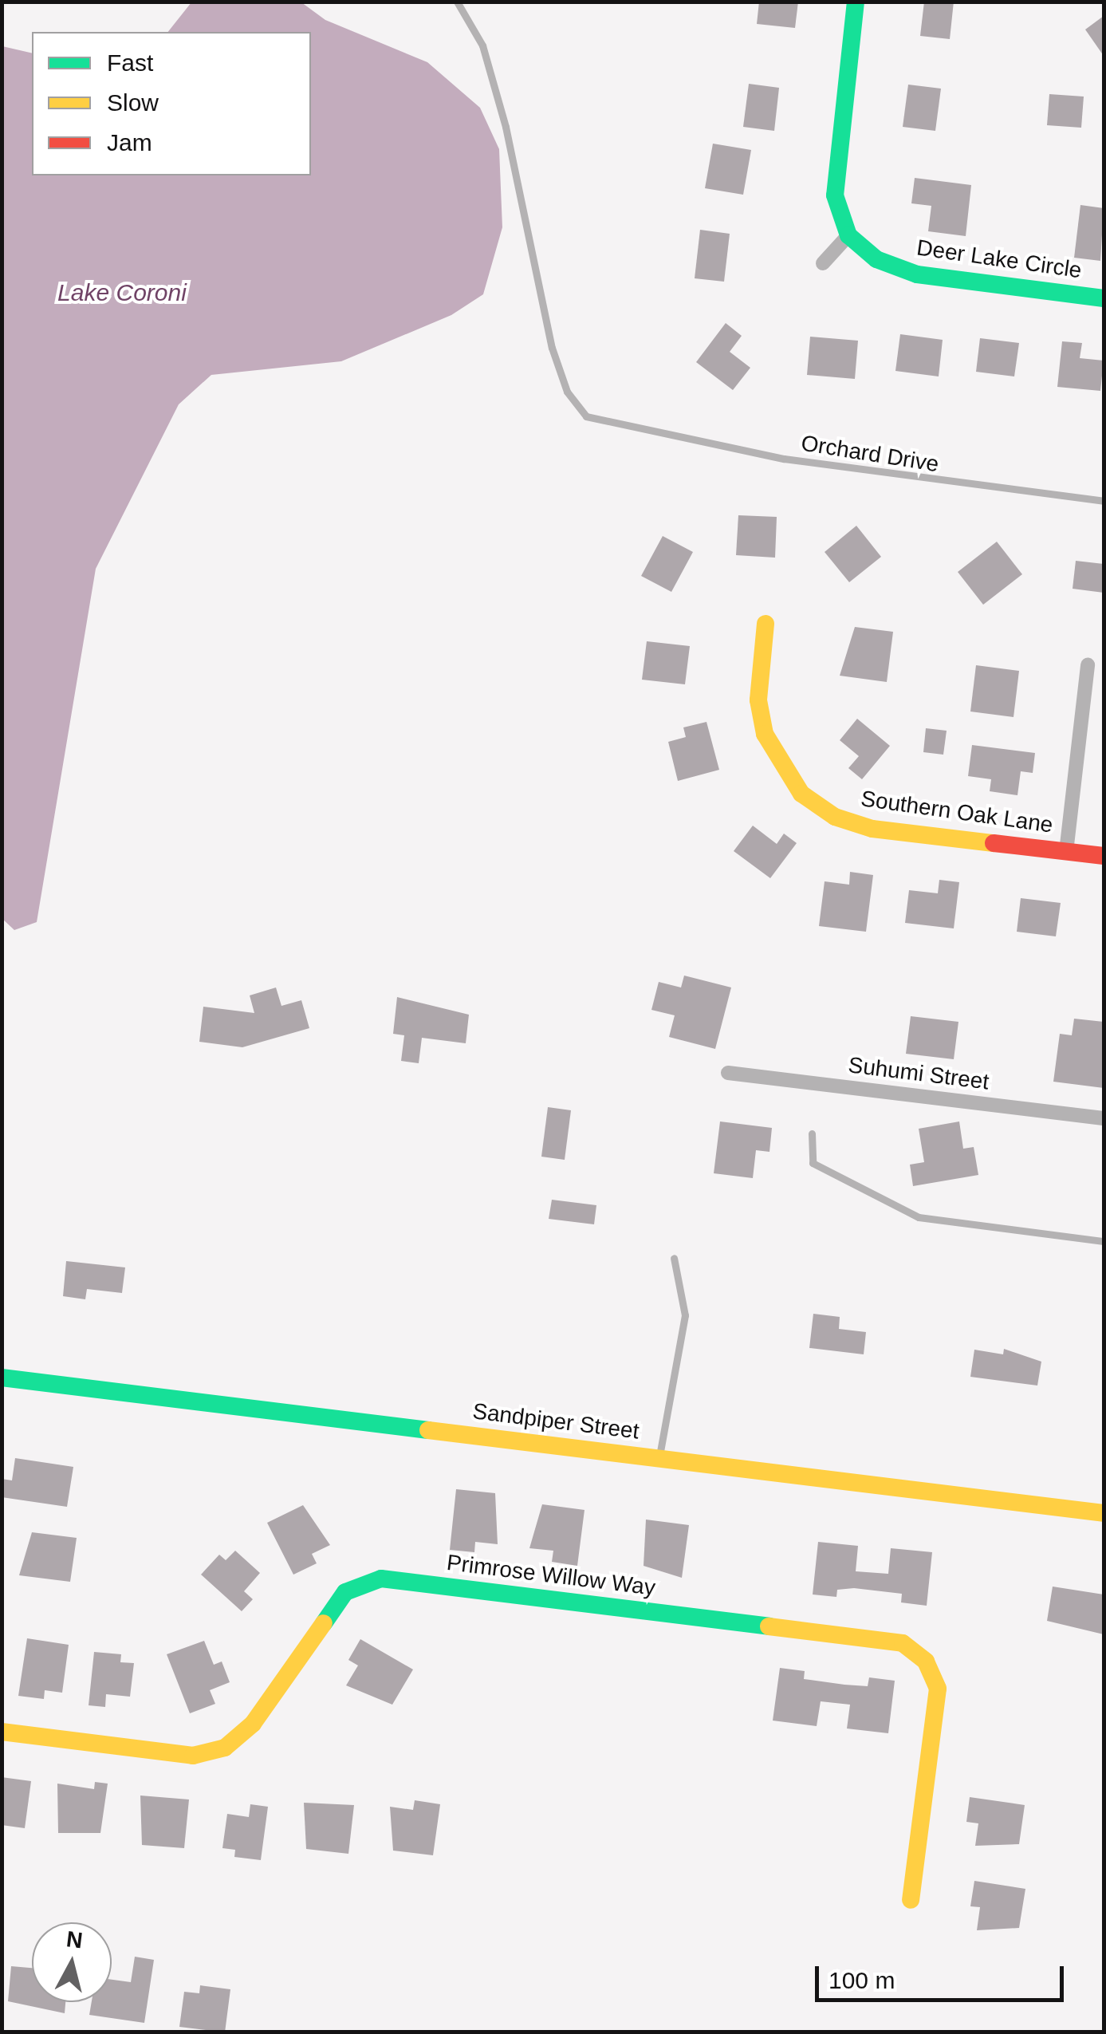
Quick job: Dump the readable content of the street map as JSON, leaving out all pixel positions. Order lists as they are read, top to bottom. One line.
{"streets":{"street":["Deer Lake Circle","Southern Oak Lane","Suhumi Street","Sandpiper Street","Primrose Willow Way"],"lane":["Orchard Drive"]},"water":["Lake Coroni"],"legend":["Fast","Slow","Jam"],"scale_bar":"100 m","north":"top"}
